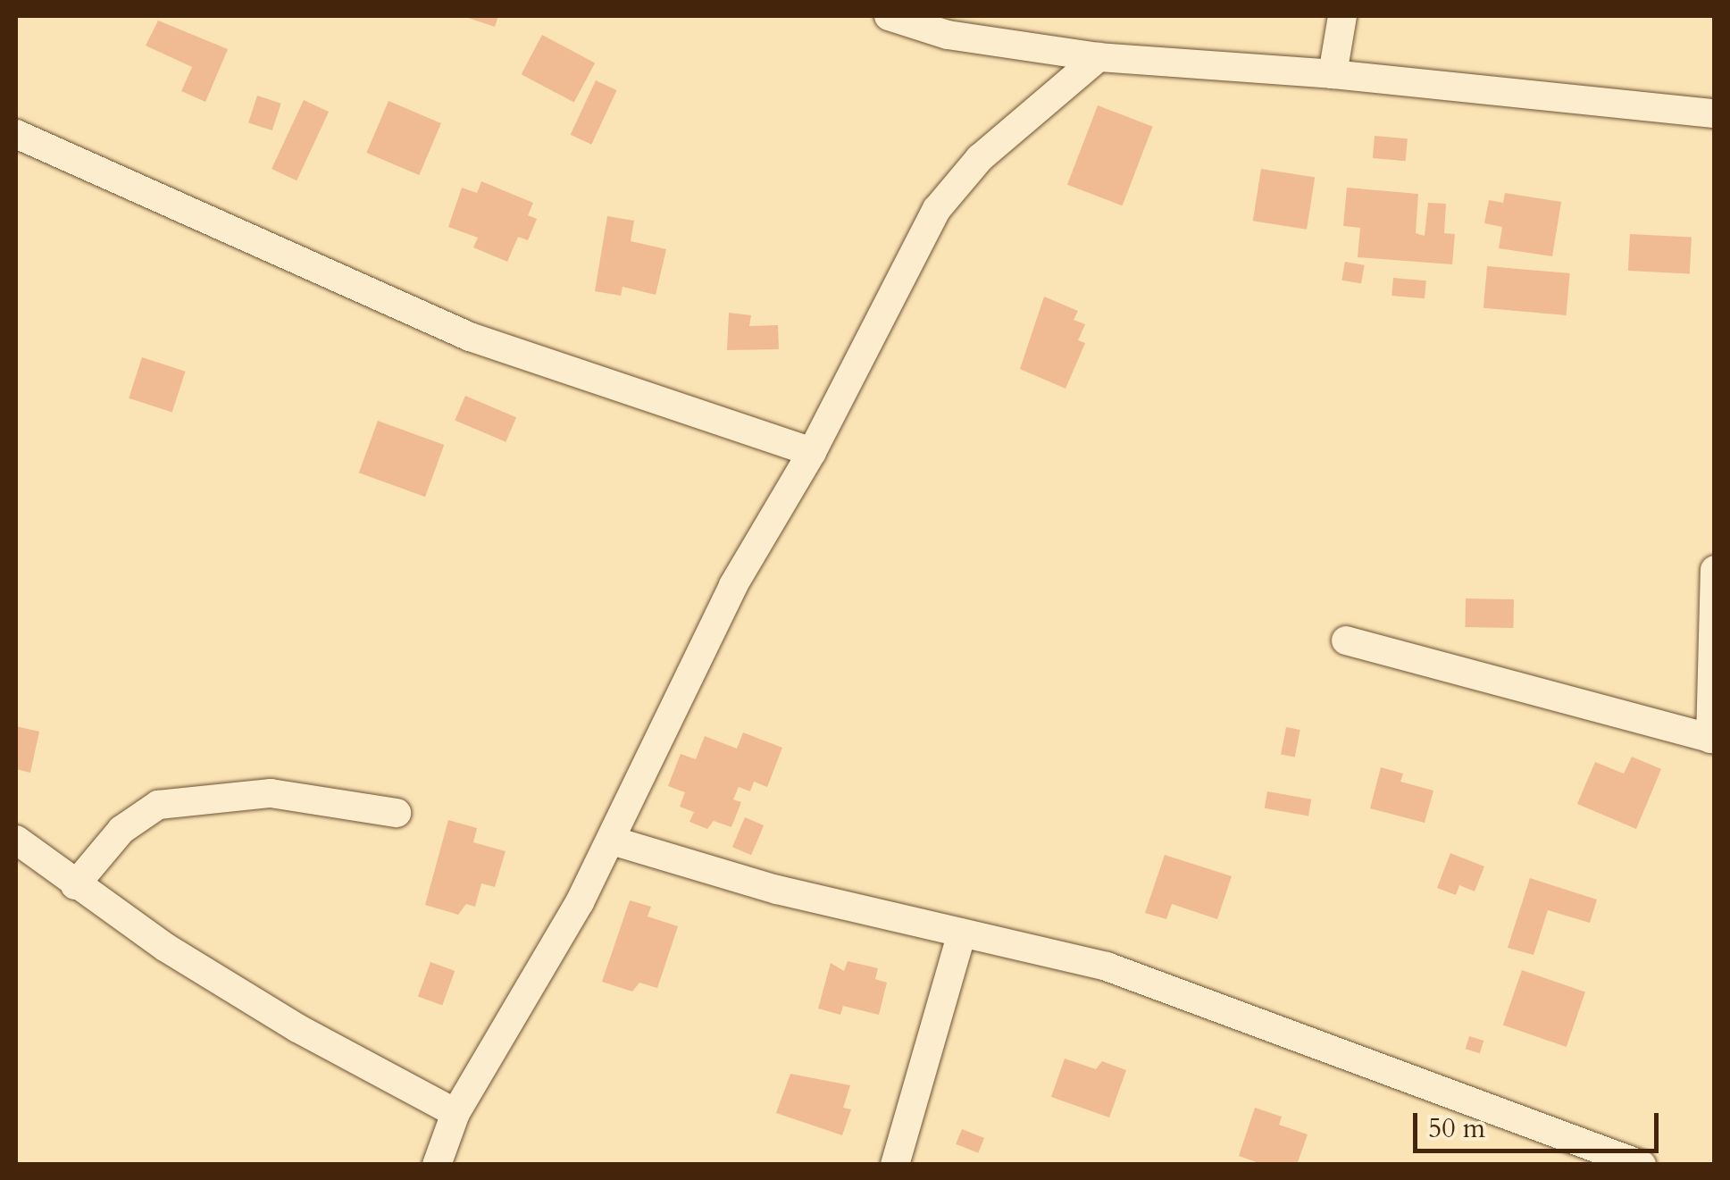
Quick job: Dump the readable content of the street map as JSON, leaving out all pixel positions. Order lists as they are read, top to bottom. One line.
{"scale_bar":"50 m"}
